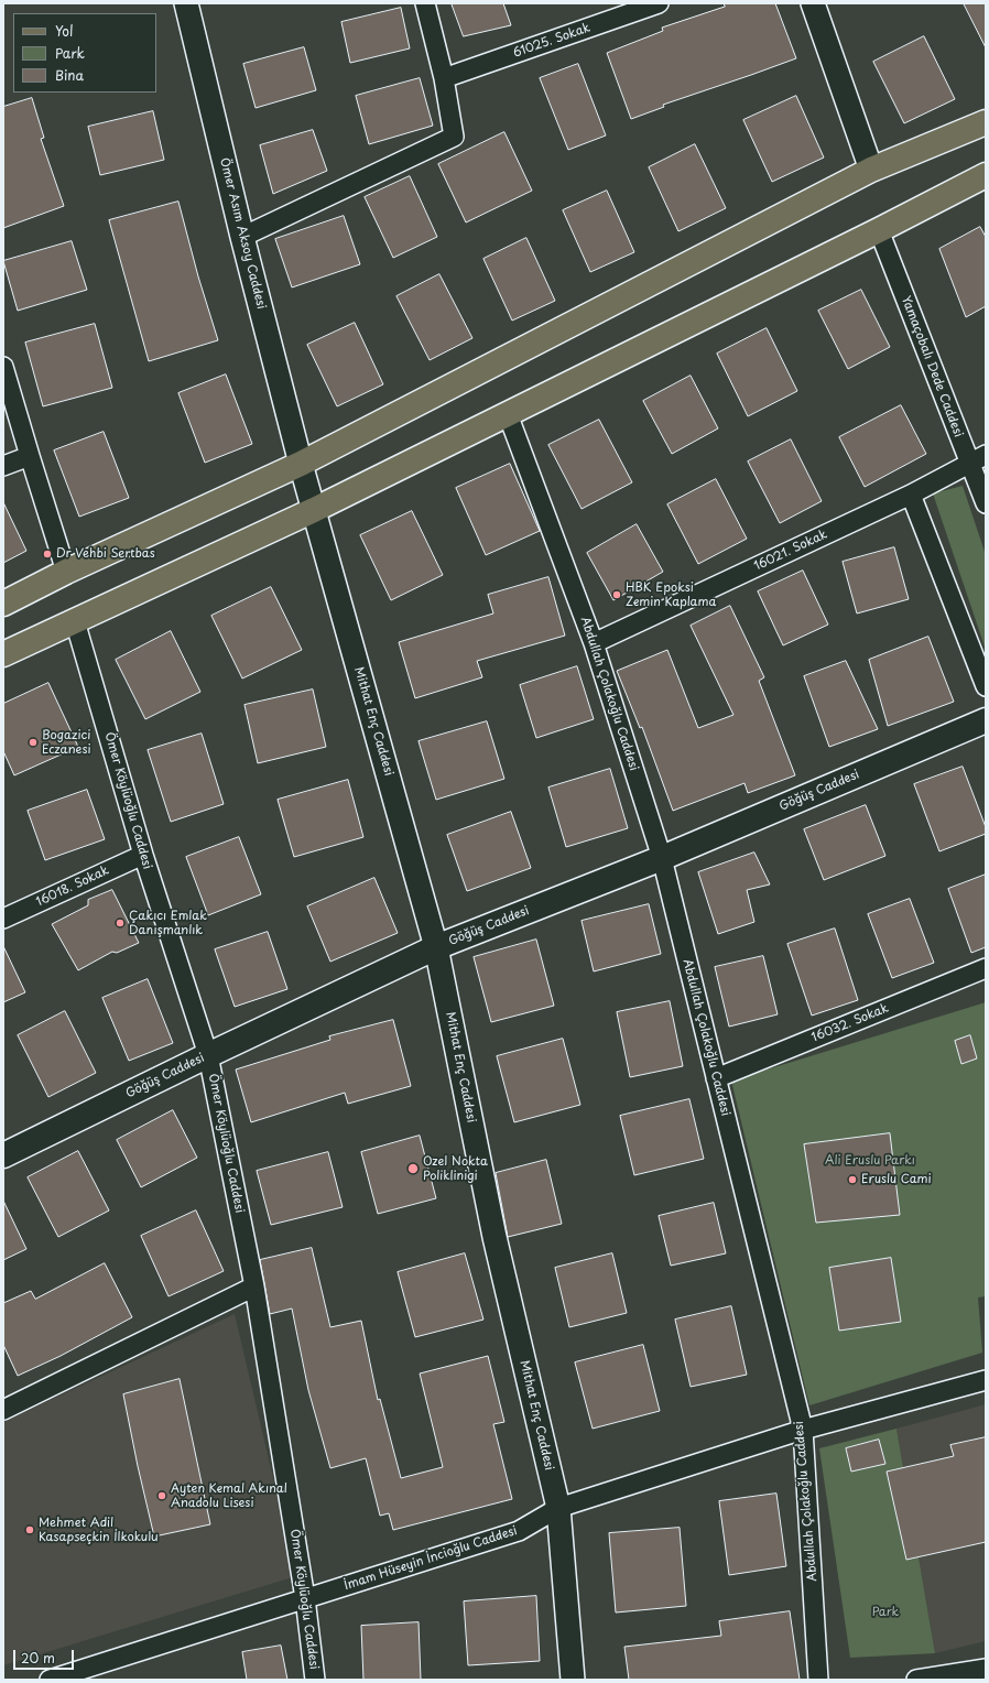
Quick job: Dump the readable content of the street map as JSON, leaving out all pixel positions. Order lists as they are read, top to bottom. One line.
{"streets":{"main road":["Göğüş Caddesi"],"street":["61025. Sokak","Ömer Asım Aksoy Caddesi","Yamaçobalı Dede Caddesi","16021. Sokak","Abdullah Çolakoğlu Caddesi","Mithat Enç Caddesi","Ömer Köylüoğlu Caddesi","16018. Sokak","16032. Sokak","İmam Hüseyin İncioğlu Caddesi"]},"crossings":[["Ömer Asım Aksoy Caddesi","Mithat Enç Caddesi"],["Yamaçobalı Dede Caddesi","16021. Sokak"],["16021. Sokak","Abdullah Çolakoğlu Caddesi"],["Abdullah Çolakoğlu Caddesi","Göğüş Caddesi"],["Abdullah Çolakoğlu Caddesi","16032. Sokak"],["Abdullah Çolakoğlu Caddesi","İmam Hüseyin İncioğlu Caddesi"],["Mithat Enç Caddesi","Göğüş Caddesi"],["Mithat Enç Caddesi","İmam Hüseyin İncioğlu Caddesi"],["Göğüş Caddesi","Ömer Köylüoğlu Caddesi"],["Ömer Köylüoğlu Caddesi","16018. Sokak"],["Ömer Köylüoğlu Caddesi","İmam Hüseyin İncioğlu Caddesi"]],"parks":["Ali Eruslu Parkı","Park"],"places":["Dr Vehbi Sertbas","HBK Epoksi Zemin Kaplama","Bogazici Eczanesi","Çakıcı Emlak Danışmanlık","Ozel Nokta Poliklinigi","Eruslu Cami","Ayten Kemal Akınal Anadolu Lisesi","Mehmet Adil Kasapseçkin İlkokulu"],"legend":["Yol","Park","Bina"],"scale_bar":"20 m"}
